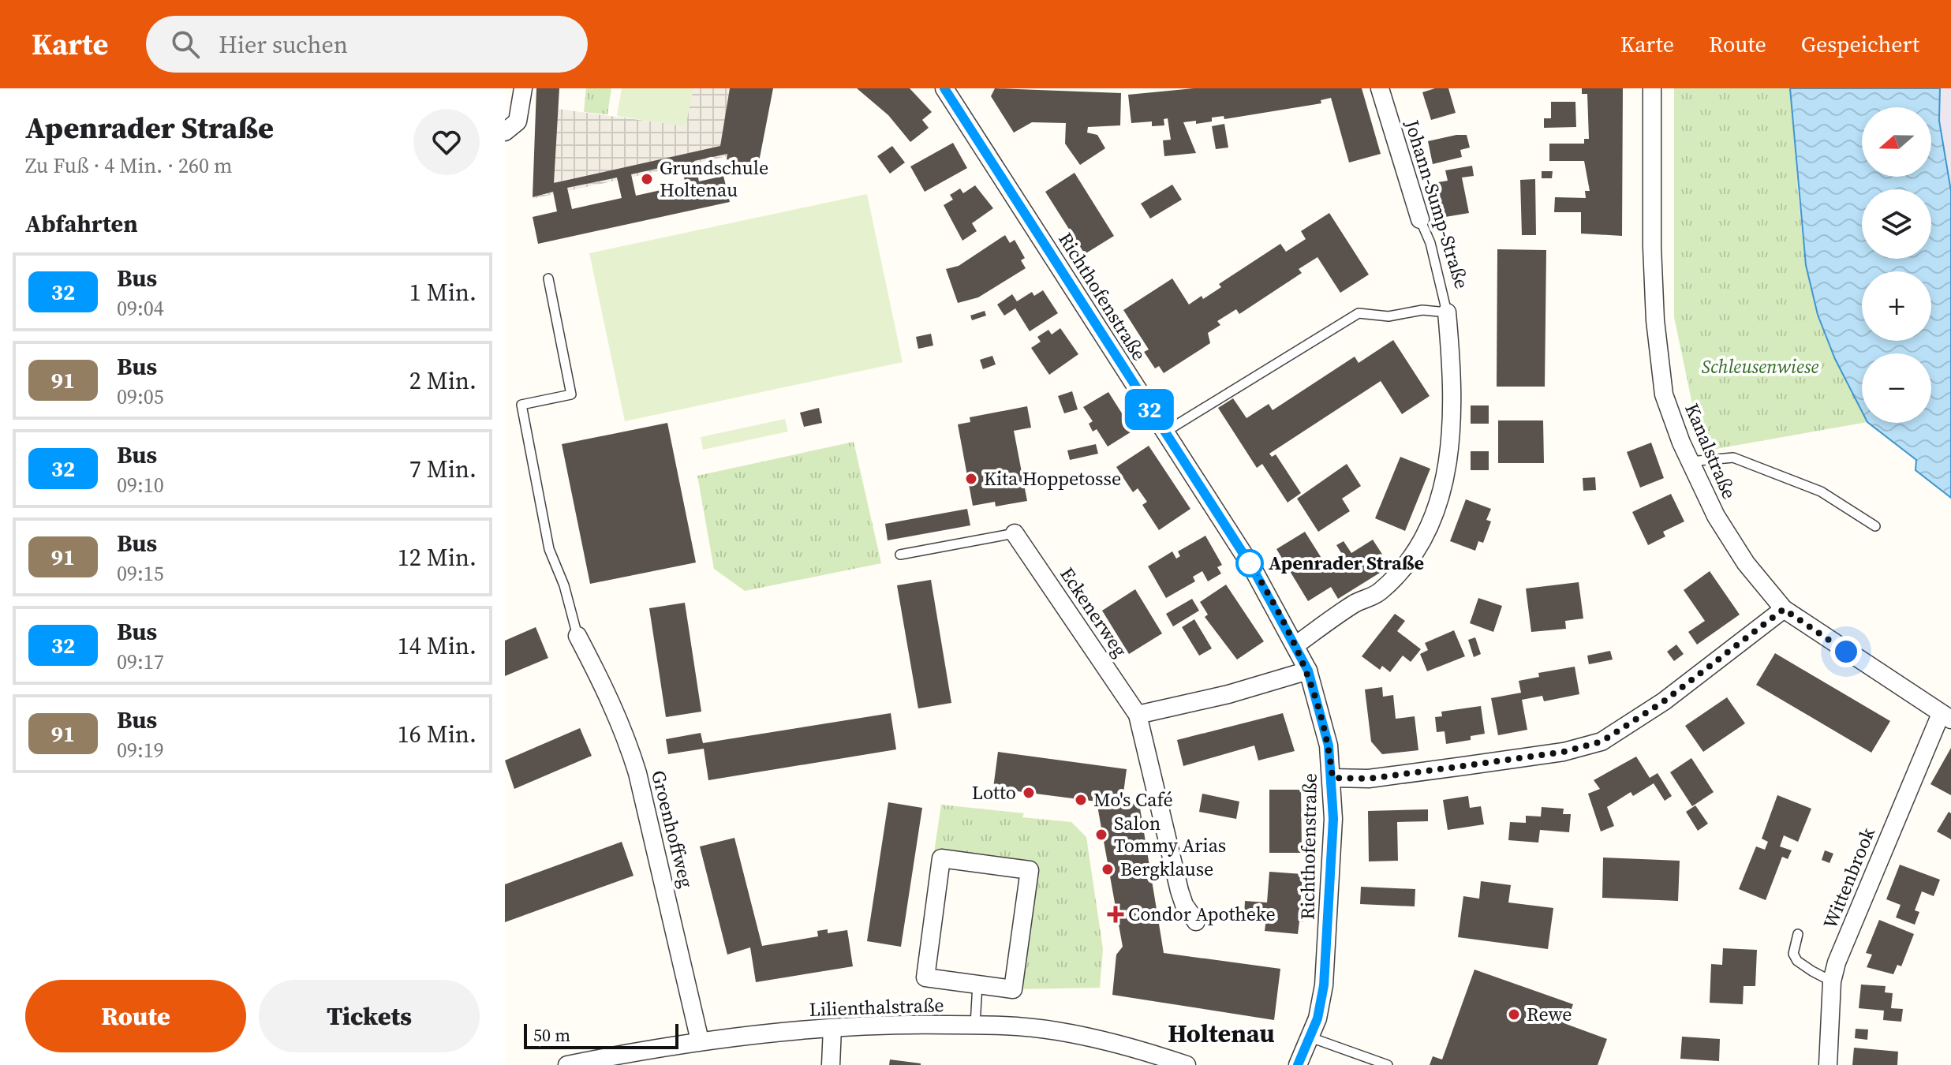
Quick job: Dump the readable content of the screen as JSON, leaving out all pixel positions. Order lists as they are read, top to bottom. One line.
{"streets":{"street":["Johann-Sump-Straße","Richthofenstraße","Kanalstraße","Eckenerweg","Groenhoffweg","Wittenbrook","Lilienthalstraße"]},"crossings":[["Johann-Sump-Straße","Richthofenstraße"],["Kanalstraße","Wittenbrook"],["Groenhoffweg","Lilienthalstraße"]],"districts":["Holtenau"],"parks":["Schleusenwiese"],"places":{"other":["Grundschule Holtenau","Kita Hoppetosse","Apenrader Straße","Lotto","Mo's Café","Salon Tommy Arias","Bergklause","Rewe"],"health":["Condor Apotheke"]},"lines":["bus line 32"],"scale_bar":"50 m","north":"left","page":{"header":"Karte","search":"Hier suchen","nav":["Karte","Route","Gespeichert"],"heading":[["Apenrader Straße","Zu Fuß · 4 Min. · 260 m"],"Abfahrten"],"on_map":"32","map_buttons":["+","−"],"list":[{"mark":"32","name":"Bus","note":"09:04","value":"1 Min."},{"mark":"91","name":"Bus","note":"09:05","value":"2 Min."},{"mark":"32","name":"Bus","note":"09:10","value":"7 Min."},{"mark":"91","name":"Bus","note":"09:15","value":"12 Min."},{"mark":"32","name":"Bus","note":"09:17","value":"14 Min."},{"mark":"91","name":"Bus","note":"09:19","value":"16 Min."}],"buttons":["Route","Tickets"],"scale":"50 m"}}
